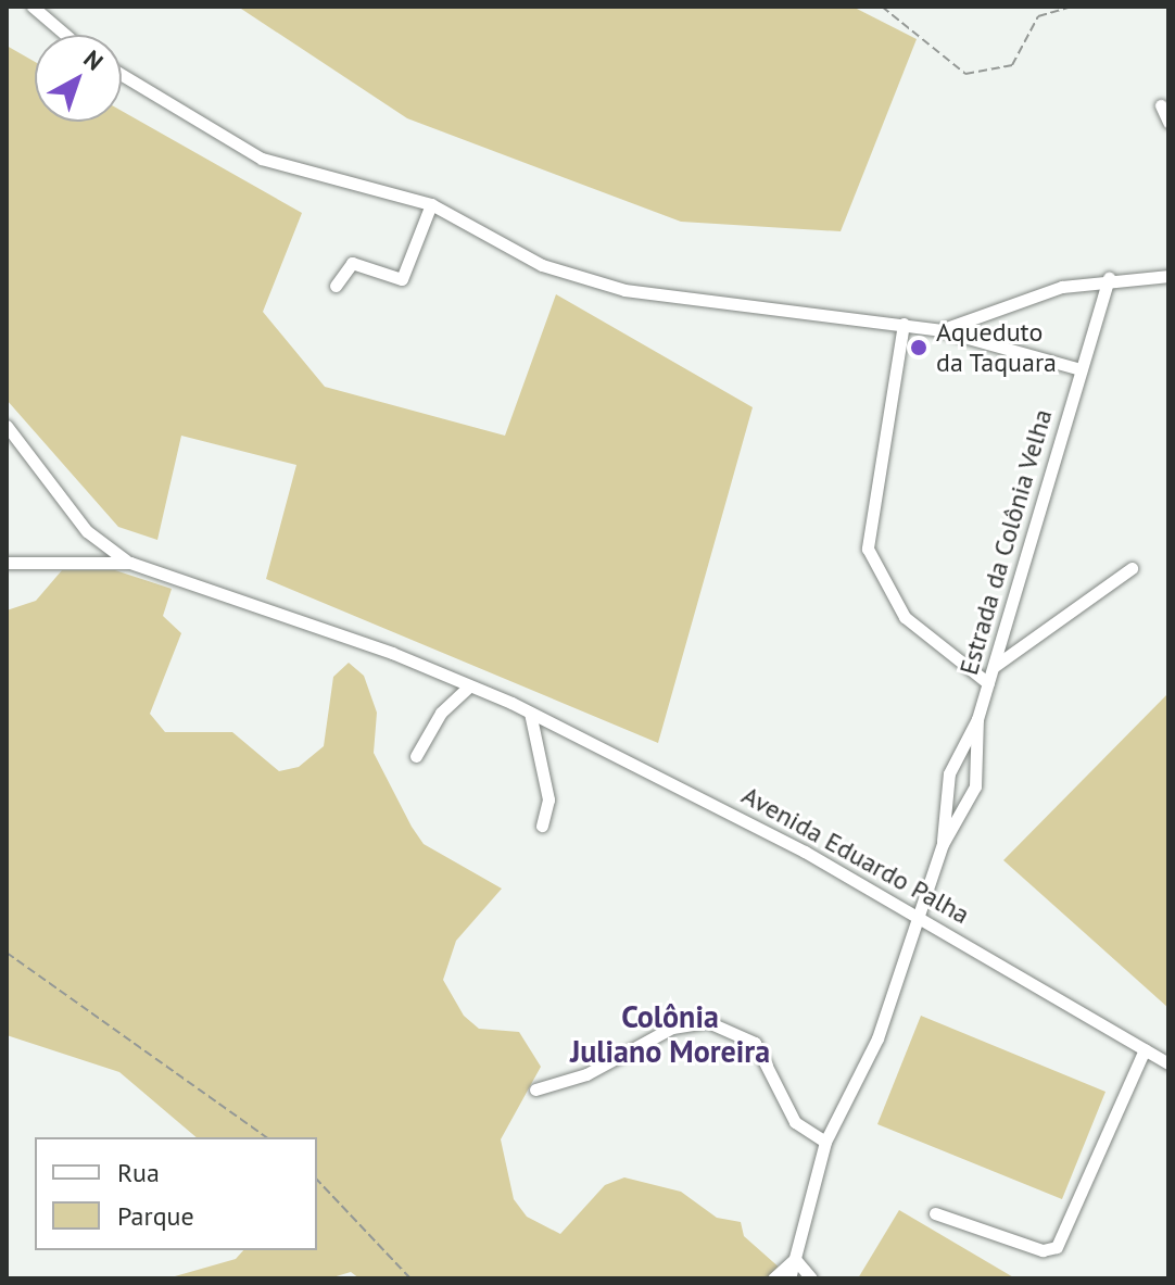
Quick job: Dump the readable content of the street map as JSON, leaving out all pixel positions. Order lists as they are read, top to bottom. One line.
{"streets":{"street":["Estrada da Colônia Velha","Avenida Eduardo Palha"]},"crossings":[["Estrada da Colônia Velha","Avenida Eduardo Palha"]],"districts":["Colônia Juliano Moreira"],"places":["Aqueduto da Taquara"],"legend":["Rua","Parque"],"north":"top right"}
